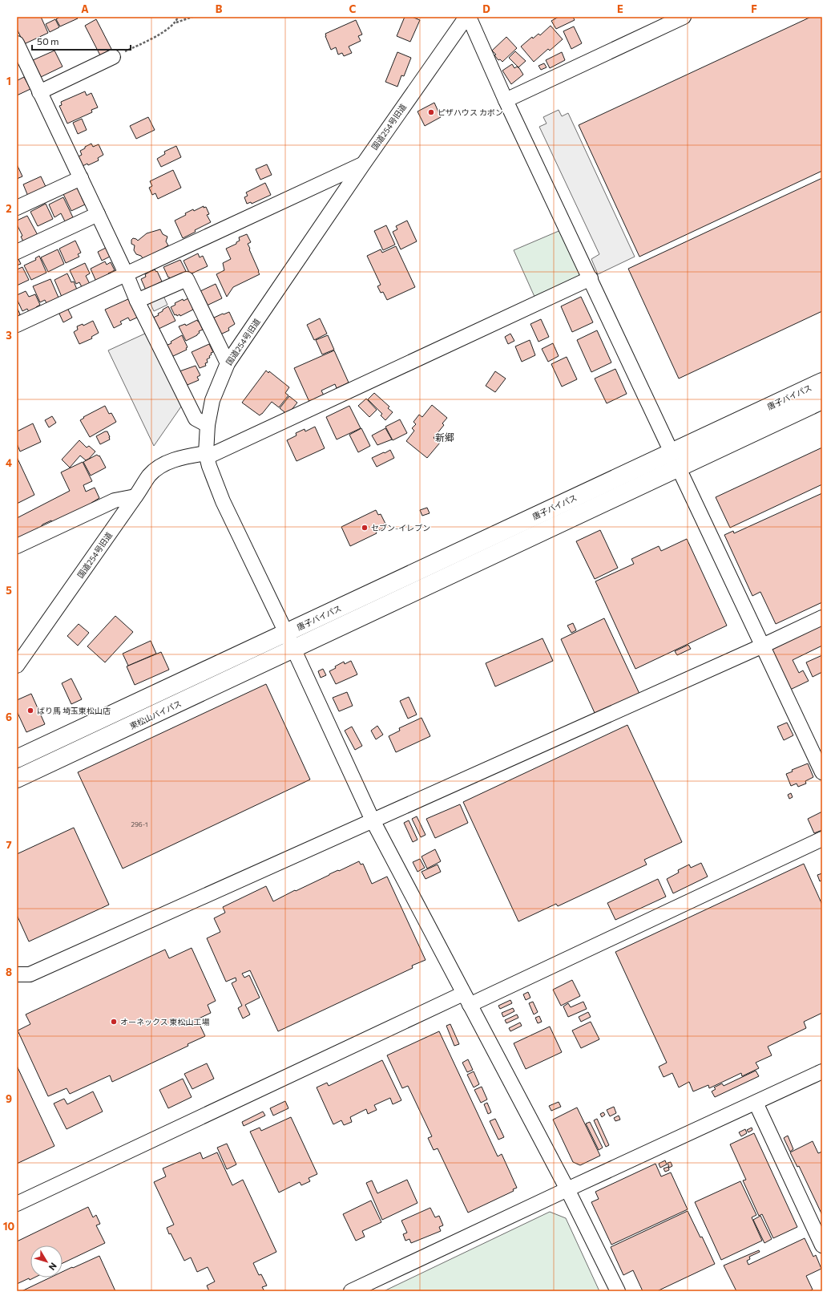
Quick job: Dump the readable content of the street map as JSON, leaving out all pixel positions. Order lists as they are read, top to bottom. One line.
{"streets":{"highway":["唐子バイパス","東松山バイパス"],"street":["国道254号旧道"]},"crossings":[["唐子バイパス","東松山バイパス"]],"districts":["新郷"],"places":["ピザハウス カポン","セブン-イレブン","ばり馬 埼玉東松山店","オーネックス 東松山工場"],"house_numbers":["296-1"],"scale_bar":"50 m","north":"bottom right","grid":{"columns":["A","B","C","D","E","F"],"rows":["1","2","3","4","5","6","7","8","9","10"]}}
